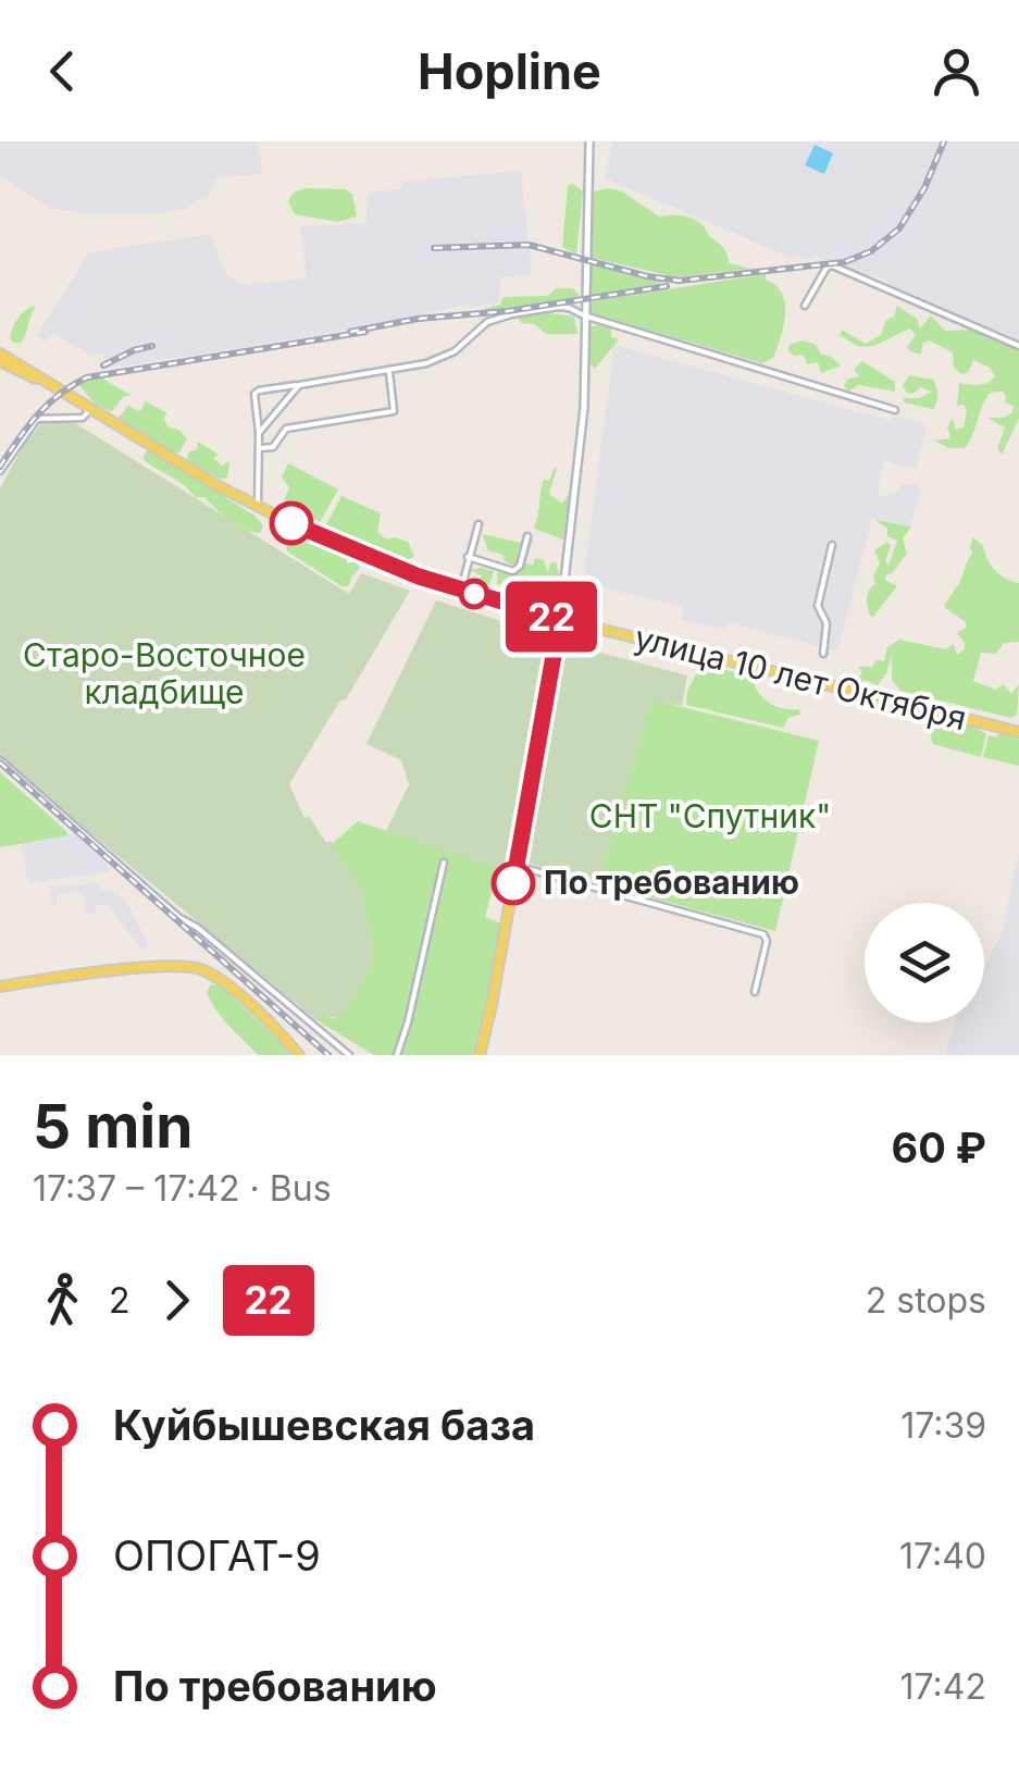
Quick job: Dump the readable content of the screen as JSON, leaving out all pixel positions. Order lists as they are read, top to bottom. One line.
{"streets":{"main road":["улица 10 лет Октября"]},"parks":["Старо-Восточное кладбище","СНТ \"Спутник\""],"places":["По требованию"],"lines":["bus line 22"],"page":{"header":"Hopline","on_map":"22","heading":["5 min","17:37 – 17:42 · Bus","60 ₽"],"legs":["2","22","2 stops"],"list":[{"name":"Куйбышевская база","value":"17:39"},{"name":"ОПОГАТ-9","value":"17:40"},{"name":"По требованию","value":"17:42"}]}}
